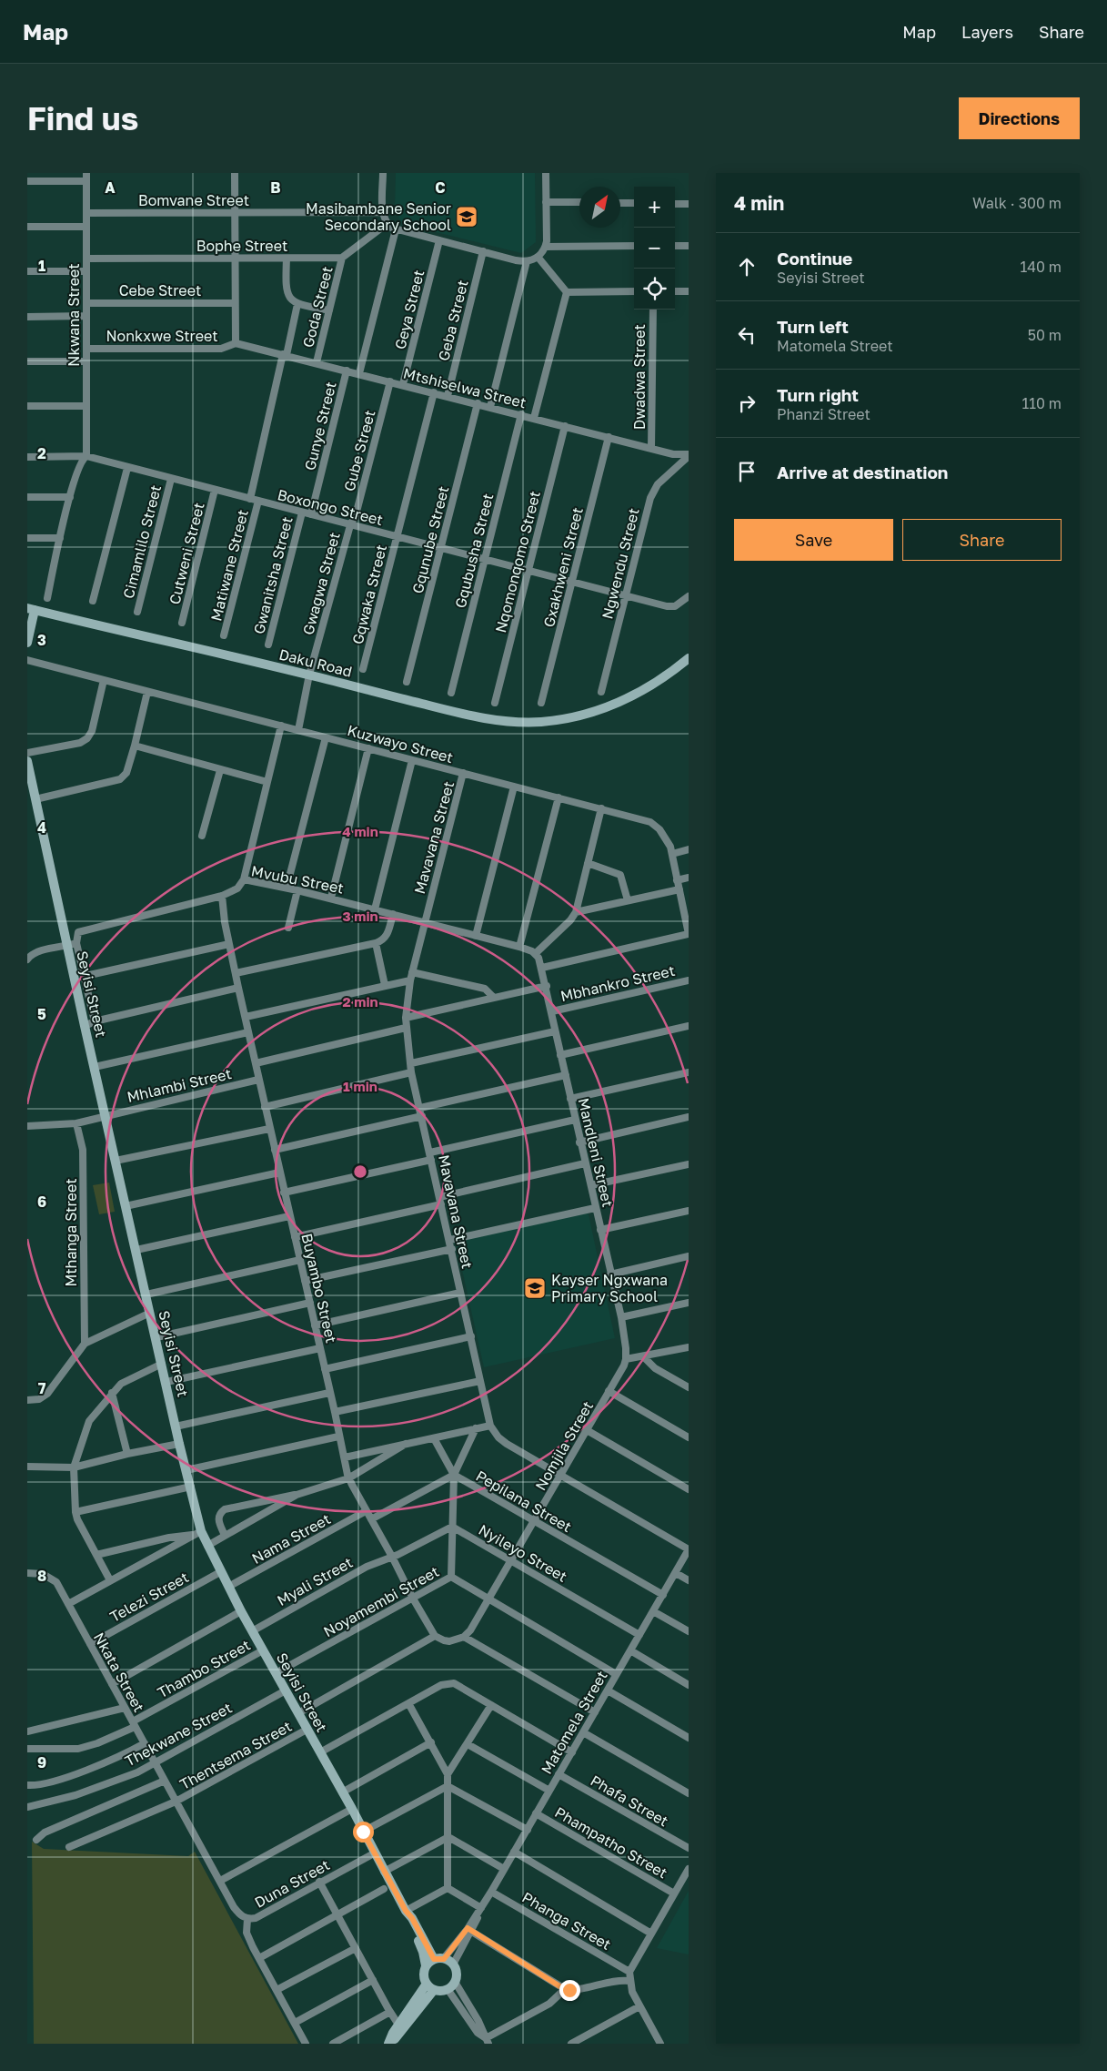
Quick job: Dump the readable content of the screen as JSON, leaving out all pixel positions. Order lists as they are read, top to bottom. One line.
{"streets":{"street":["Bomvane Street","Bophe Street","Cebe Street","Goda Street","Geya Street","Nkwana Street","Geba Street","Nonkxwe Street","Dwadwa Street","Mtshiselwa Street","Gunye Street","Gube Street","Boxongo Street","Gqunube Street","Cimamlilo Street","Gqubusha Street","Cutweni Street","Nqomonqomo Street","Ngwendu Street","Matiwane Street","Gxakhweni Street","Gwanitsha Street","Gwagwa Street","Gqwaka Street","Daku Road","Kuzwayo Street","Mavavana Street","Mvubu Street","Mbhankro Street","Seyisi Street","Mhlambi Street","Mandleni Street","Mthanga Street","Buyambo Street","Nomjila Street","Pepilana Street","Nama Street","Nyileyo Street","Myali Street","Telezi Street","Noyamembi Street","Thambo Street","Nkata Street","Matomela Street","Thekwane Street","Thentsema Street","Phafa Street","Phampatho Street","Duna Street","Phanga Street"]},"crossings":[["Bomvane Street","Nkwana Street"],["Bophe Street","Goda Street"],["Bophe Street","Nkwana Street"],["Cebe Street","Nkwana Street"],["Goda Street","Mtshiselwa Street"],["Geya Street","Mtshiselwa Street"],["Nkwana Street","Nonkxwe Street"],["Nkwana Street","Boxongo Street"],["Geba Street","Mtshiselwa Street"],["Nonkxwe Street","Mtshiselwa Street"],["Dwadwa Street","Mtshiselwa Street"],["Mtshiselwa Street","Gunye Street"],["Mtshiselwa Street","Gube Street"],["Mtshiselwa Street","Gqunube Street"],["Mtshiselwa Street","Gqubusha Street"],["Mtshiselwa Street","Nqomonqomo Street"],["Mtshiselwa Street","Ngwendu Street"],["Mtshiselwa Street","Gxakhweni Street"],["Mtshiselwa Street","Gqwaka Street"],["Gunye Street","Boxongo Street"],["Gube Street","Boxongo Street"],["Gube Street","Gwagwa Street"],["Boxongo Street","Gqunube Street"],["Boxongo Street","Cimamlilo Street"],["Boxongo Street","Gqubusha Street"],["Boxongo Street","Cutweni Street"],["Boxongo Street","Nqomonqomo Street"],["Boxongo Street","Ngwendu Street"],["Boxongo Street","Matiwane Street"],["Boxongo Street","Gxakhweni Street"],["Boxongo Street","Gwanitsha Street"],["Boxongo Street","Gwagwa Street"],["Boxongo Street","Gqwaka Street"],["Gwagwa Street","Daku Road"],["Gwagwa Street","Kuzwayo Street"],["Kuzwayo Street","Mavavana Street"],["Mavavana Street","Mvubu Street"],["Mavavana Street","Nomjila Street"],["Mavavana Street","Matomela Street"],["Mvubu Street","Seyisi Street"],["Mvubu Street","Mandleni Street"],["Mvubu Street","Buyambo Street"],["Mbhankro Street","Mandleni Street"],["Seyisi Street","Mhlambi Street"],["Seyisi Street","Nama Street"],["Seyisi Street","Myali Street"],["Seyisi Street","Telezi Street"],["Seyisi Street","Noyamembi Street"],["Seyisi Street","Thambo Street"],["Seyisi Street","Matomela Street"],["Seyisi Street","Thekwane Street"],["Seyisi Street","Thentsema Street"],["Seyisi Street","Duna Street"],["Mhlambi Street","Mthanga Street"],["Mhlambi Street","Buyambo Street"],["Mandleni Street","Nomjila Street"],["Buyambo Street","Pepilana Street"],["Buyambo Street","Nama Street"],["Buyambo Street","Myali Street"],["Buyambo Street","Noyamembi Street"],["Nomjila Street","Pepilana Street"],["Nomjila Street","Nyileyo Street"],["Nomjila Street","Noyamembi Street"],["Pepilana Street","Matomela Street"],["Nyileyo Street","Matomela Street"],["Telezi Street","Nkata Street"],["Noyamembi Street","Matomela Street"],["Thambo Street","Nkata Street"],["Nkata Street","Thekwane Street"],["Nkata Street","Thentsema Street"],["Nkata Street","Duna Street"],["Matomela Street","Phafa Street"],["Matomela Street","Phampatho Street"],["Matomela Street","Phanga Street"],["Thentsema Street","Duna Street"]],"places":{"school or university":["Masibambane Senior Secondary School","Kayser Ngxwana Primary School"]},"north":"top right","page":{"header":"Map","nav":["Map","Layers","Share"],"buttons":["Directions",["Save","Share"]],"title":"Find us","heading":["4 min","Walk · 300 m"],"map_buttons":["+","−"],"list":[["Continue","Seyisi Street","140 m"],["Turn left","Matomela Street","50 m"],["Turn right","Phanzi Street","110 m"],"Arrive at destination"]},"grid":{"columns":["A","B","C"],"rows":["1","2","3","4","5","6","7","8","9"]},"rings":["4 min","3 min","2 min","1 min"]}
